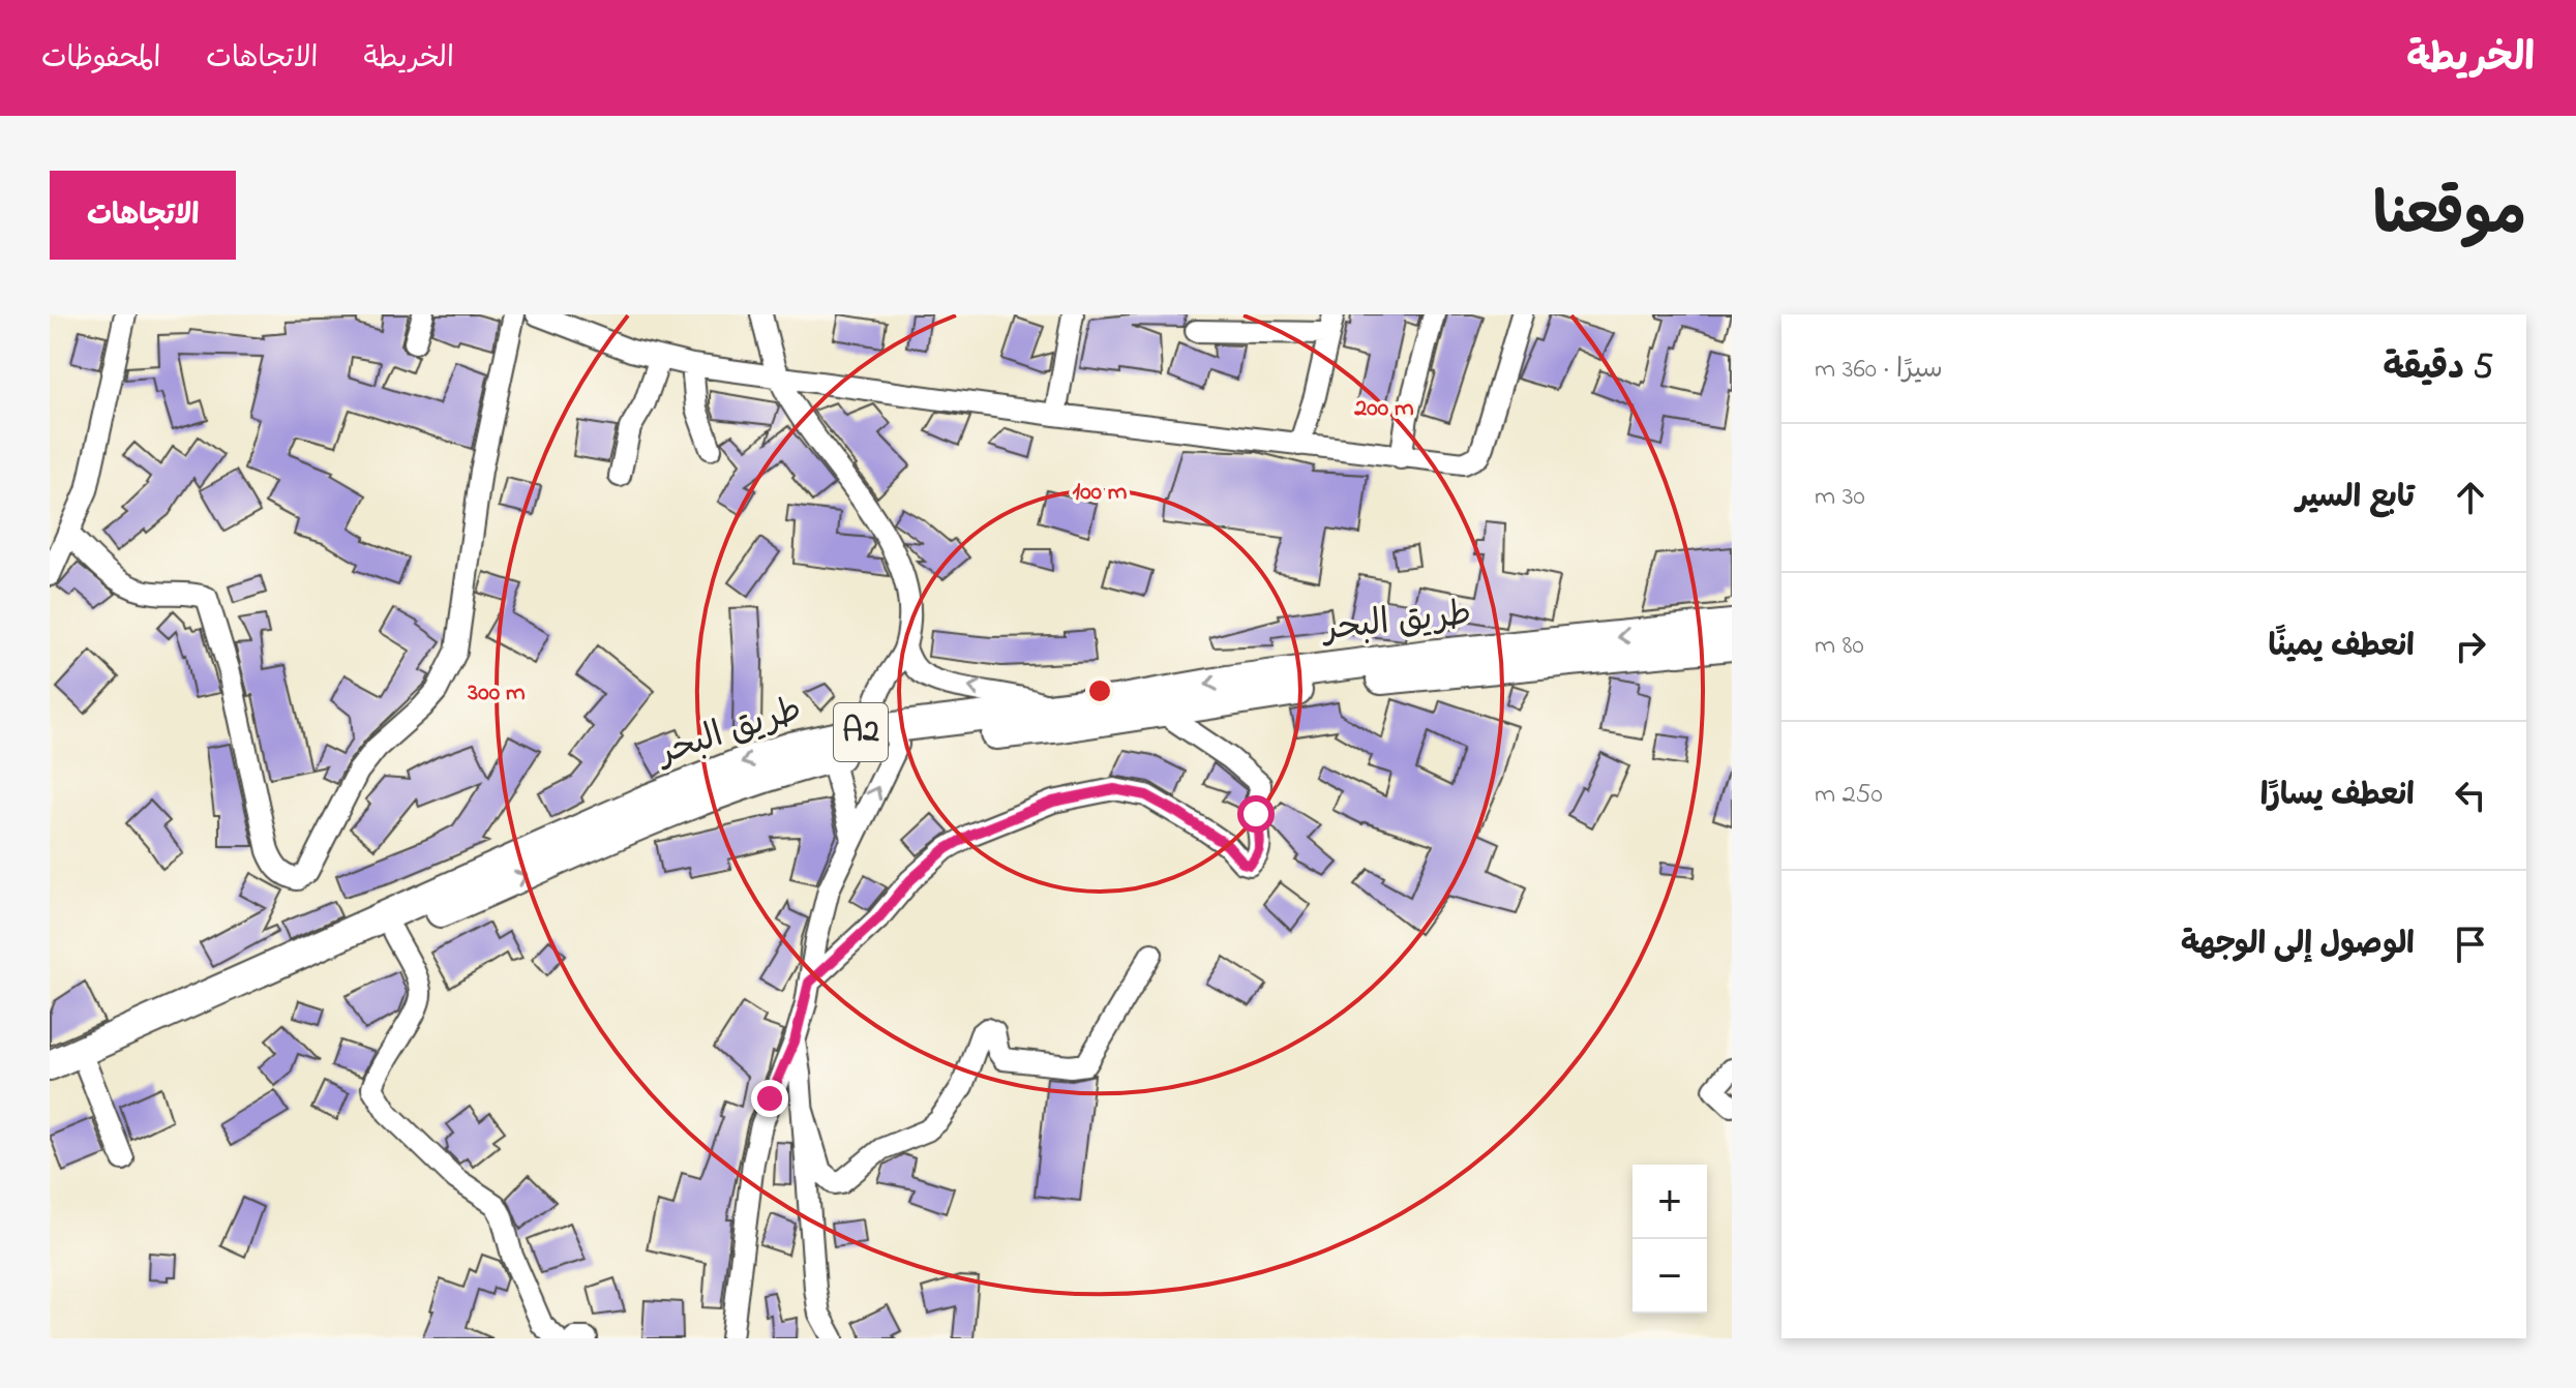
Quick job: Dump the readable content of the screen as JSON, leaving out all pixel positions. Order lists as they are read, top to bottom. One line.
{"streets":{"highway":["طريق البحر","A2"]},"page":{"header":"الخريطة","nav":["الخريطة","الاتجاهات","المحفوظات"],"title":"موقعنا","buttons":"الاتجاهات","heading":["5 دقيقة","سيرًا · 360 m"],"list":[["تابع السير","30 m"],["انعطف يمينًا","80 m"],["انعطف يسارًا","250 m"],"الوصول إلى الوجهة"],"map_buttons":["+","−"]},"rings":["200 m","100 m","300 m"]}
